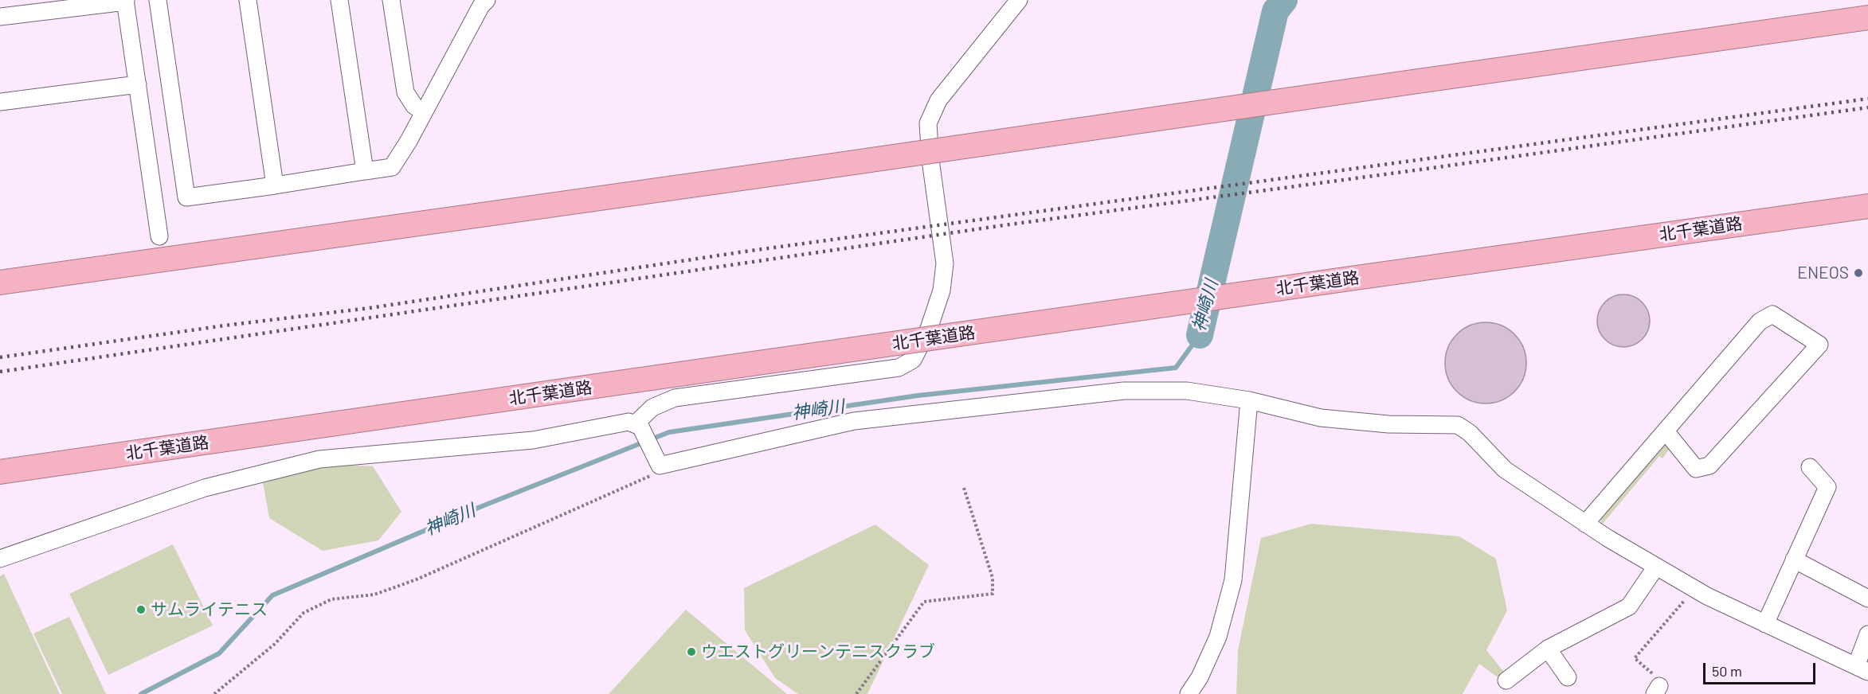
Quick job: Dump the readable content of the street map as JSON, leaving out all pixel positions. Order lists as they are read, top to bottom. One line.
{"streets":{"highway":["北千葉道路"]},"water":["神崎川"],"places":["ENEOS","サムライテニス","ウエストグリーンテニスクラブ"],"scale_bar":"50 m"}
